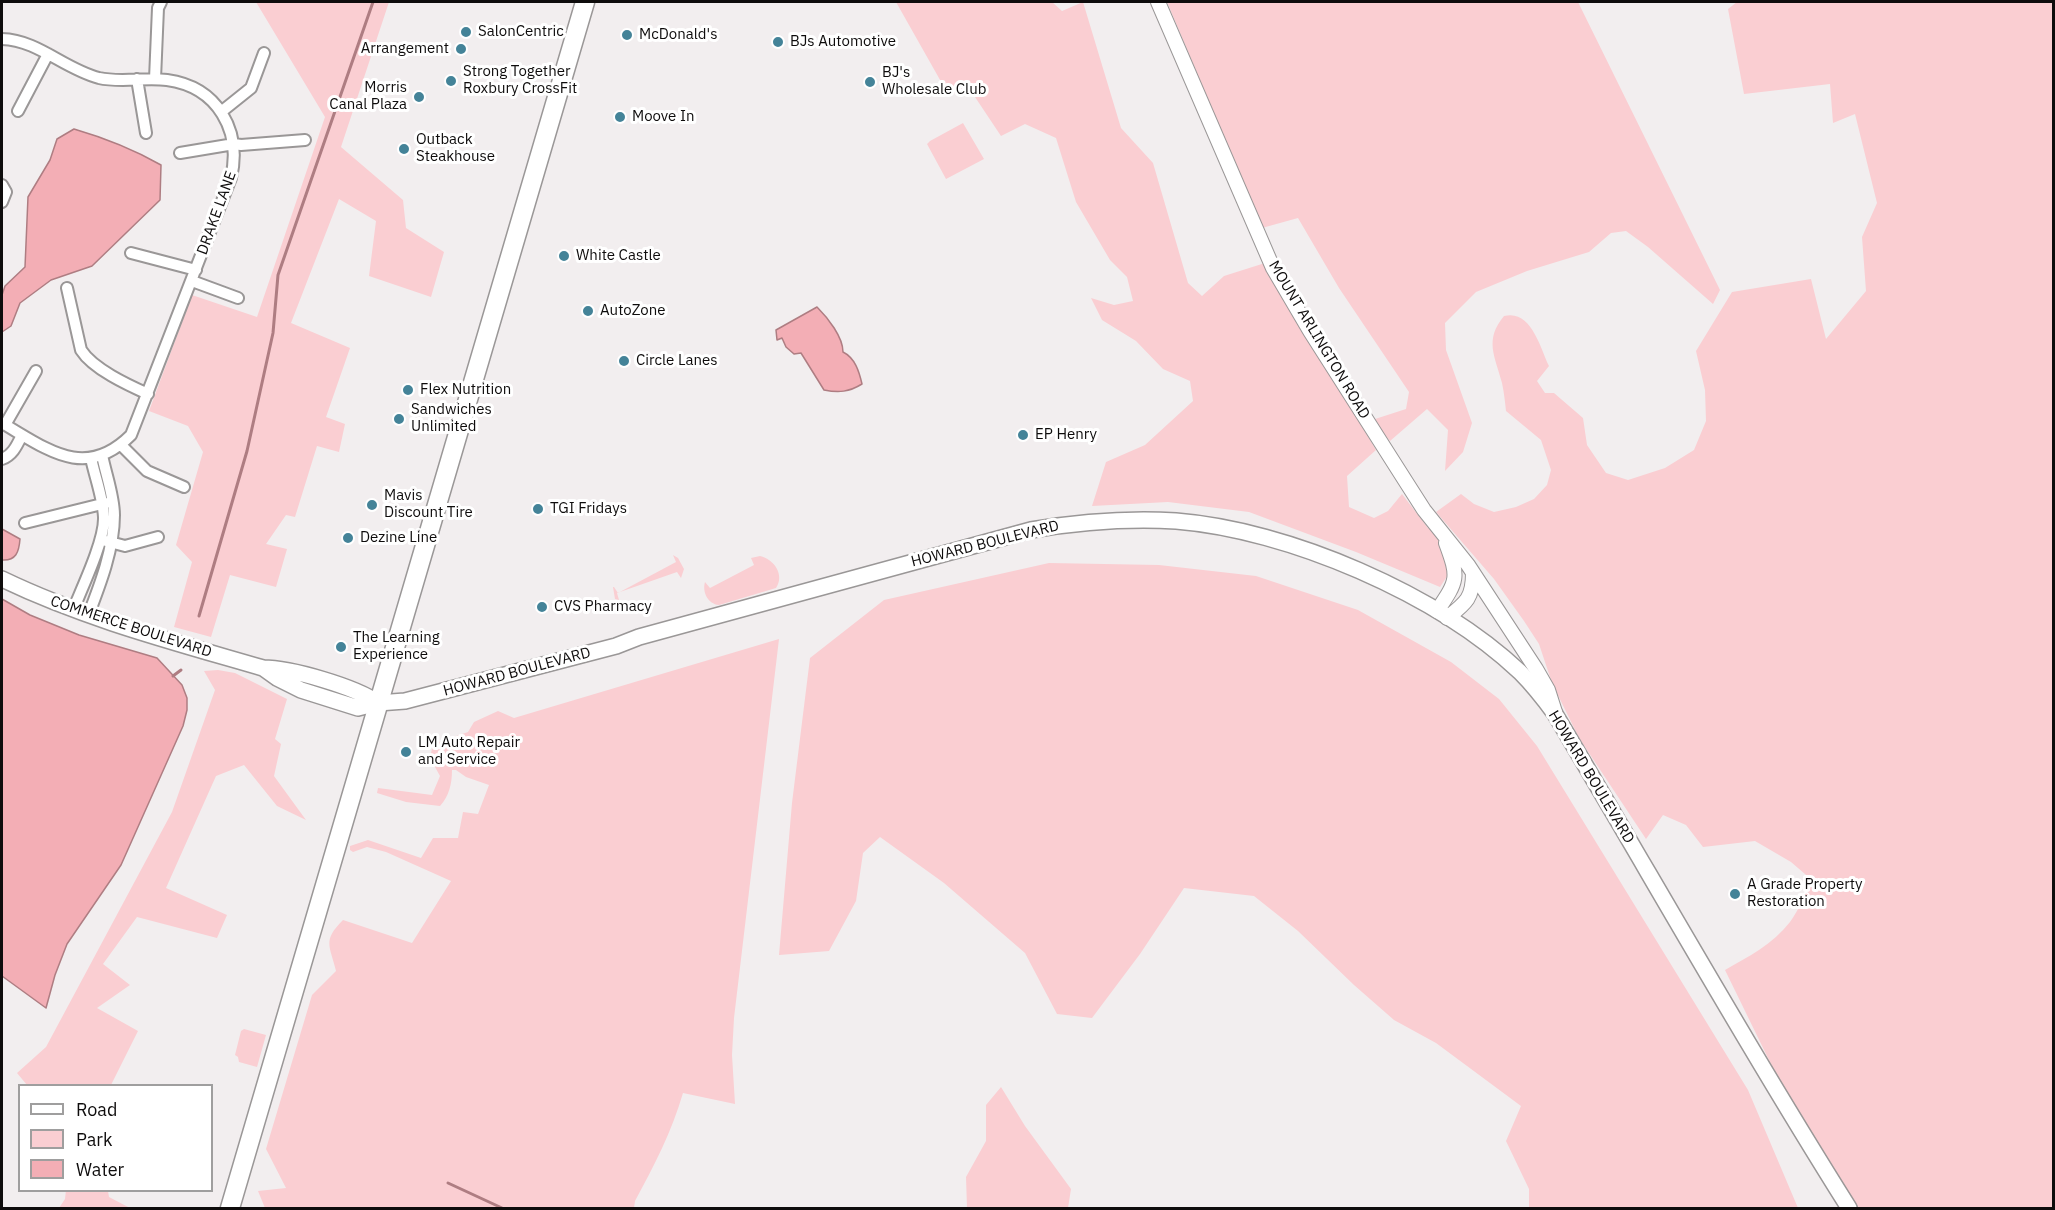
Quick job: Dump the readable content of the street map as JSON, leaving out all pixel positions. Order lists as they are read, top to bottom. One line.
{"streets":{"main road":["HOWARD BOULEVARD","COMMERCE BOULEVARD"],"street":["DRAKE LANE","MOUNT ARLINGTON ROAD"]},"crossings":[["MOUNT ARLINGTON ROAD","HOWARD BOULEVARD"],["HOWARD BOULEVARD","COMMERCE BOULEVARD"]],"places":["SalonCentric","McDonald's","BJs Automotive","Arrangement","Strong Together Roxbury CrossFit","BJ's Wholesale Club","Morris Canal Plaza","Moove In","Outback Steakhouse","White Castle","AutoZone","Circle Lanes","Flex Nutrition","Sandwiches Unlimited","EP Henry","Mavis Discount Tire","TGI Fridays","Dezine Line","CVS Pharmacy","The Learning Experience","LM Auto Repair and Service","A Grade Property Restoration"],"legend":["Road","Park","Water"]}
